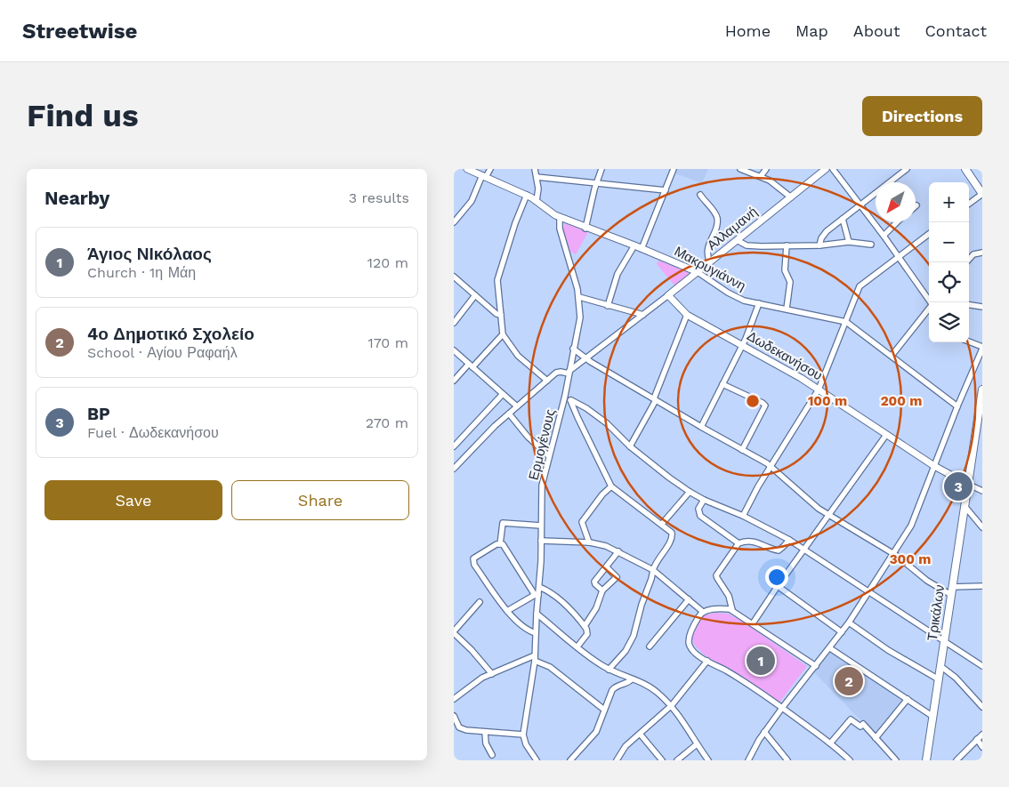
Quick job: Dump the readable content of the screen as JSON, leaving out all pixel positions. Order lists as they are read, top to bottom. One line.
{"streets":{"main road":["Τρικάλων"],"street":["Αλλαμανή","Μακρυγιάννη","Δωδεκανήσου","Ερμογένους"]},"crossings":[["Αλλαμανή","Μακρυγιάννη"],["Αλλαμανή","Δωδεκανήσου"],["Αλλαμανή","Ερμογένους"],["Μακρυγιάννη","Ερμογένους"],["Δωδεκανήσου","Τρικάλων"]],"north":"bottom left","page":{"header":"Streetwise","nav":["Home","Map","About","Contact"],"buttons":["Directions",["Save","Share"]],"title":"Find us","heading":["Nearby","3 results"],"map_buttons":["+","−"],"list":[{"mark":"1","name":"Άγιος ΝΙκόλαος","note":"Church · 1η Μάη","value":"120 m"},{"mark":"2","name":"4ο Δημοτικό Σχολείο","note":"School · Αγίου Ραφαήλ","value":"170 m"},{"mark":"3","name":"BP","note":"Fuel · Δωδεκανήσου","value":"270 m"}],"pins":["3","1","2"]},"rings":["100 m","200 m","300 m"]}
